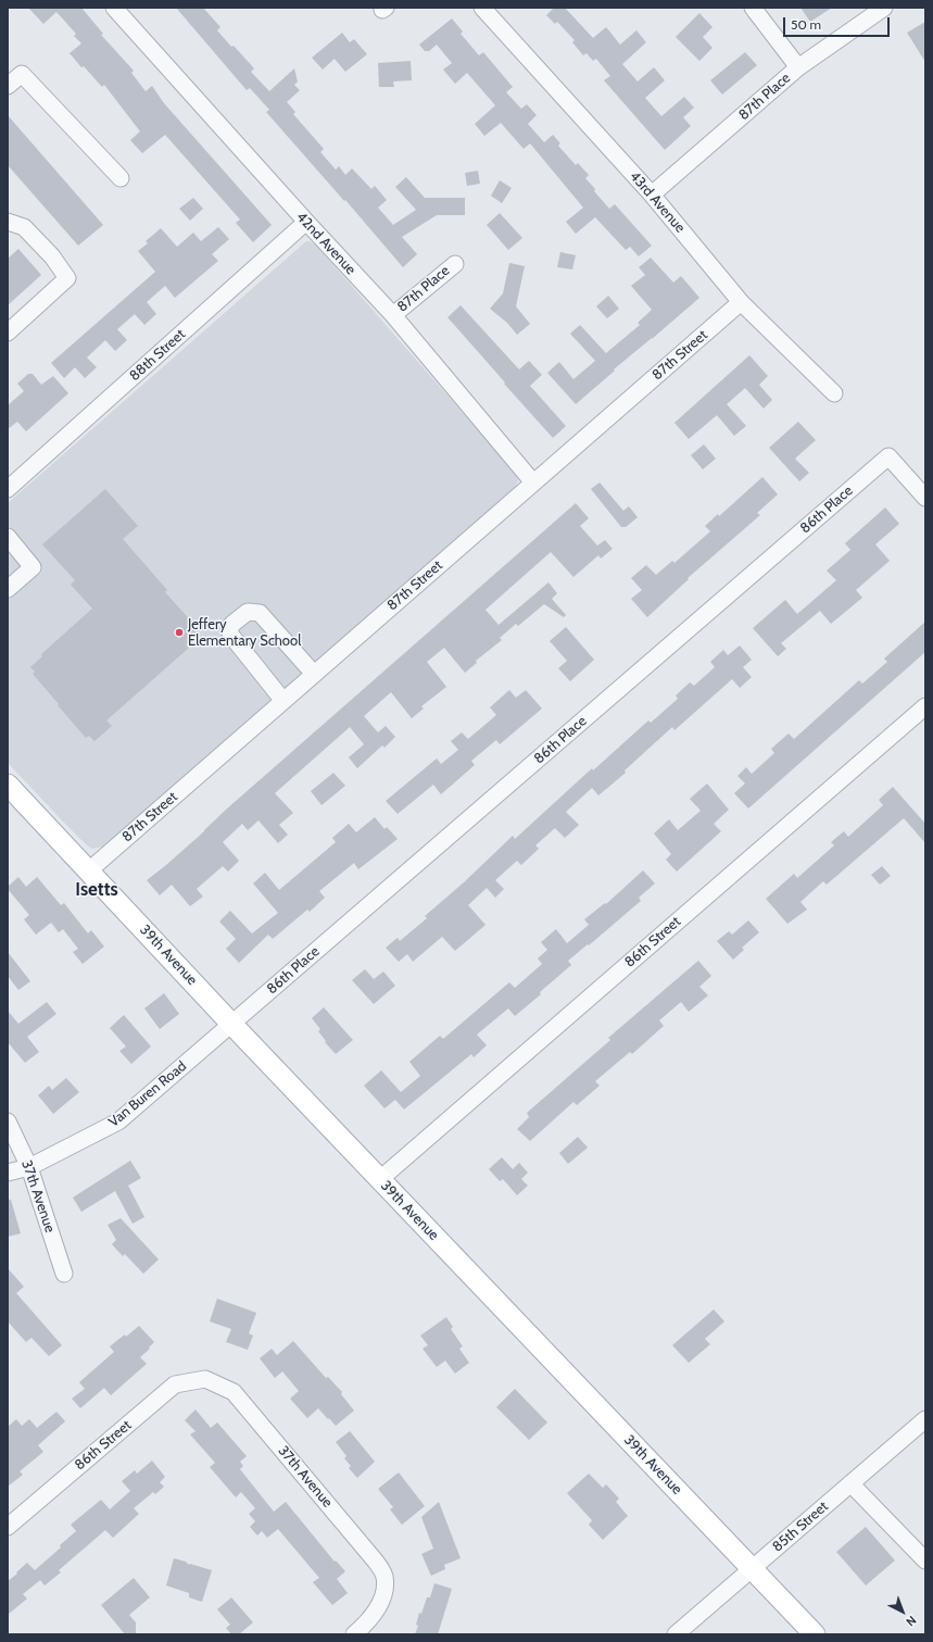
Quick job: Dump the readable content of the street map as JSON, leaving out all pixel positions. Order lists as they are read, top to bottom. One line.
{"streets":{"main road":["39th Avenue"],"street":["87th Place","43rd Avenue","42nd Avenue","88th Street","87th Street","86th Place","86th Street","Van Buren Road","37th Avenue","85th Street"]},"crossings":[["87th Place","43rd Avenue"],["87th Place","42nd Avenue"],["43rd Avenue","87th Street"],["42nd Avenue","88th Street"],["42nd Avenue","87th Street"],["87th Street","39th Avenue"],["86th Place","39th Avenue"],["86th Place","Van Buren Road"],["86th Street","39th Avenue"],["86th Street","37th Avenue"],["39th Avenue","Van Buren Road"],["39th Avenue","85th Street"],["Van Buren Road","37th Avenue"]],"districts":["Isetts"],"places":["Jeffery Elementary School"],"scale_bar":"50 m","north":"bottom right"}
